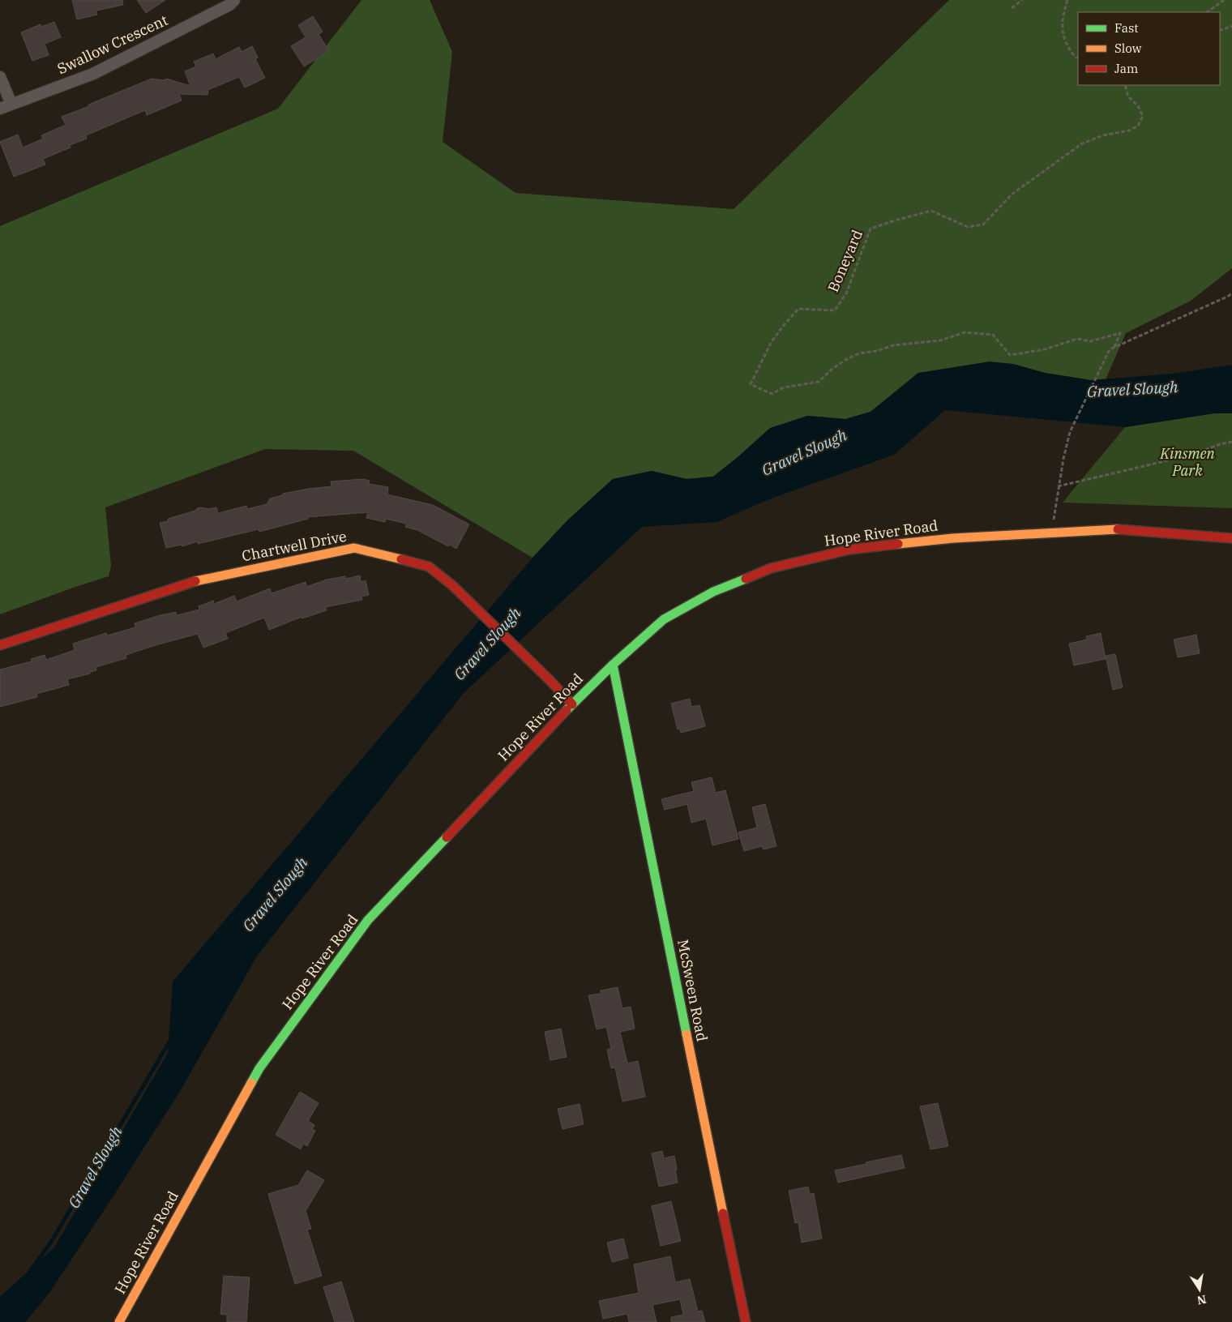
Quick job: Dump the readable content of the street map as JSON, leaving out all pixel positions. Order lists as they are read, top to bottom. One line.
{"streets":{"street":["Swallow Crescent","Hope River Road","Chartwell Drive","McSween Road"],"path":["Boneyard"]},"crossings":[["Hope River Road","Chartwell Drive"],["Hope River Road","McSween Road"]],"water":["Gravel Slough"],"parks":["Kinsmen Park"],"legend":["Fast","Slow","Jam"],"north":"bottom"}
